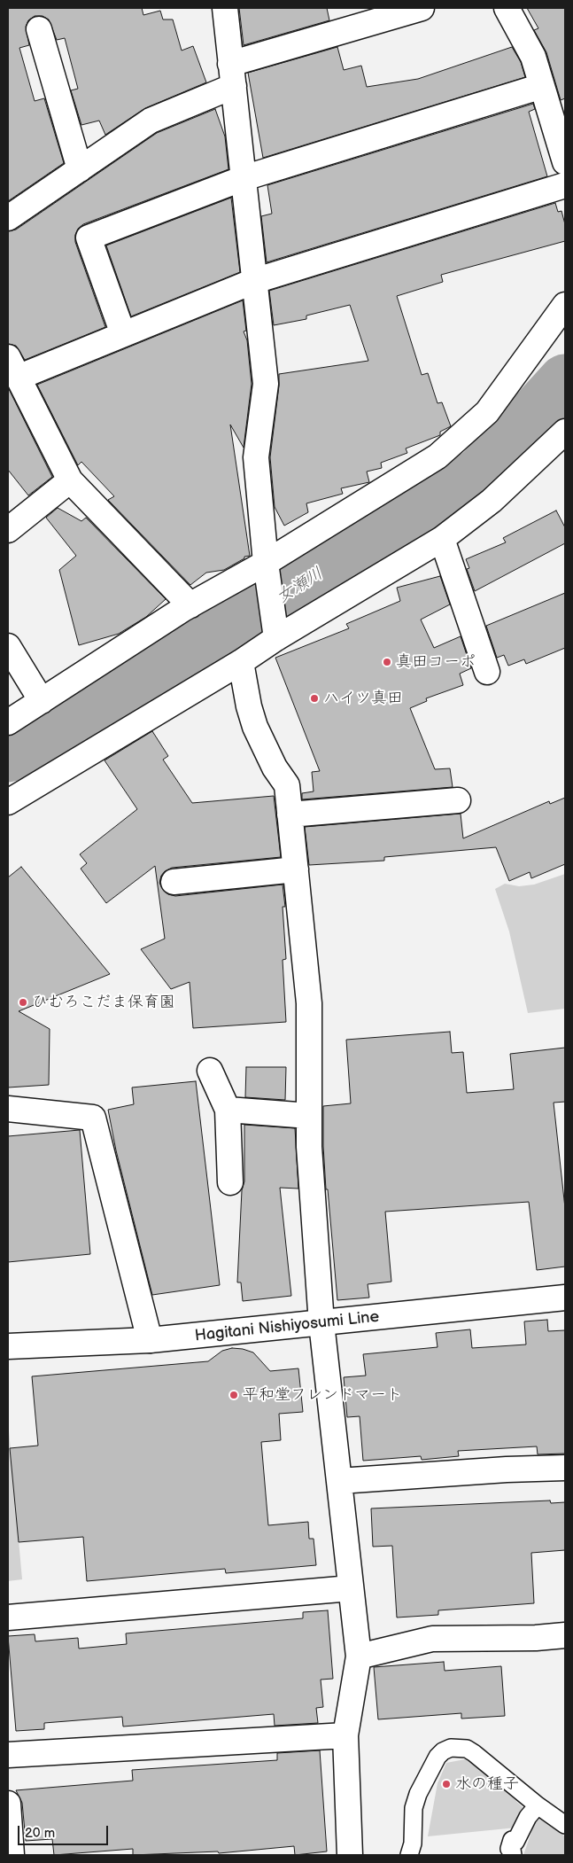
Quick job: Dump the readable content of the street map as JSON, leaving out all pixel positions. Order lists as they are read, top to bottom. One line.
{"streets":{"street":["Hagitani Nishiyosumi Line"]},"water":["女瀬川"],"places":["真田コーポ","ハイツ真田","ひむろこだま保育園","平和堂フレンドマート","水の種子"],"scale_bar":"20 m"}
